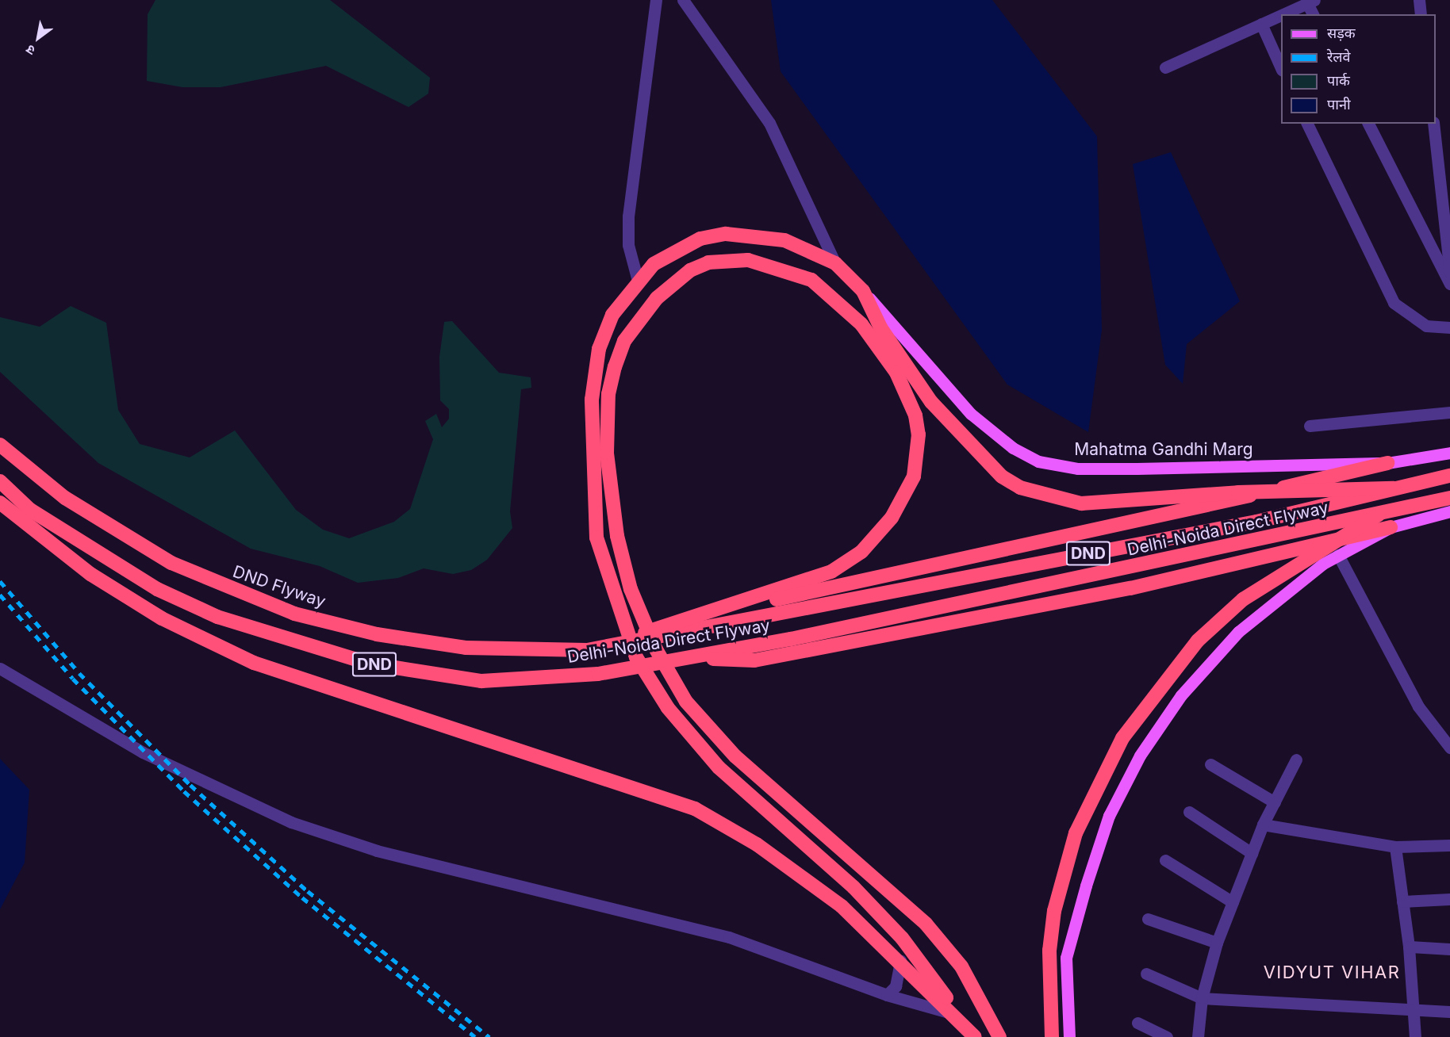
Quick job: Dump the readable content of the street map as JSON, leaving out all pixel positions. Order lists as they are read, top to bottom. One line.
{"streets":{"highway":["Delhi-Noida Direct Flyway","DND","DND Flyway"],"main road":["Mahatma Gandhi Marg"]},"crossings":[["Delhi-Noida Direct Flyway","DND Flyway"]],"districts":["VIDYUT VIHAR"],"legend":["सड़क","रेलवे","पार्क","पानी"],"north":"bottom left"}
